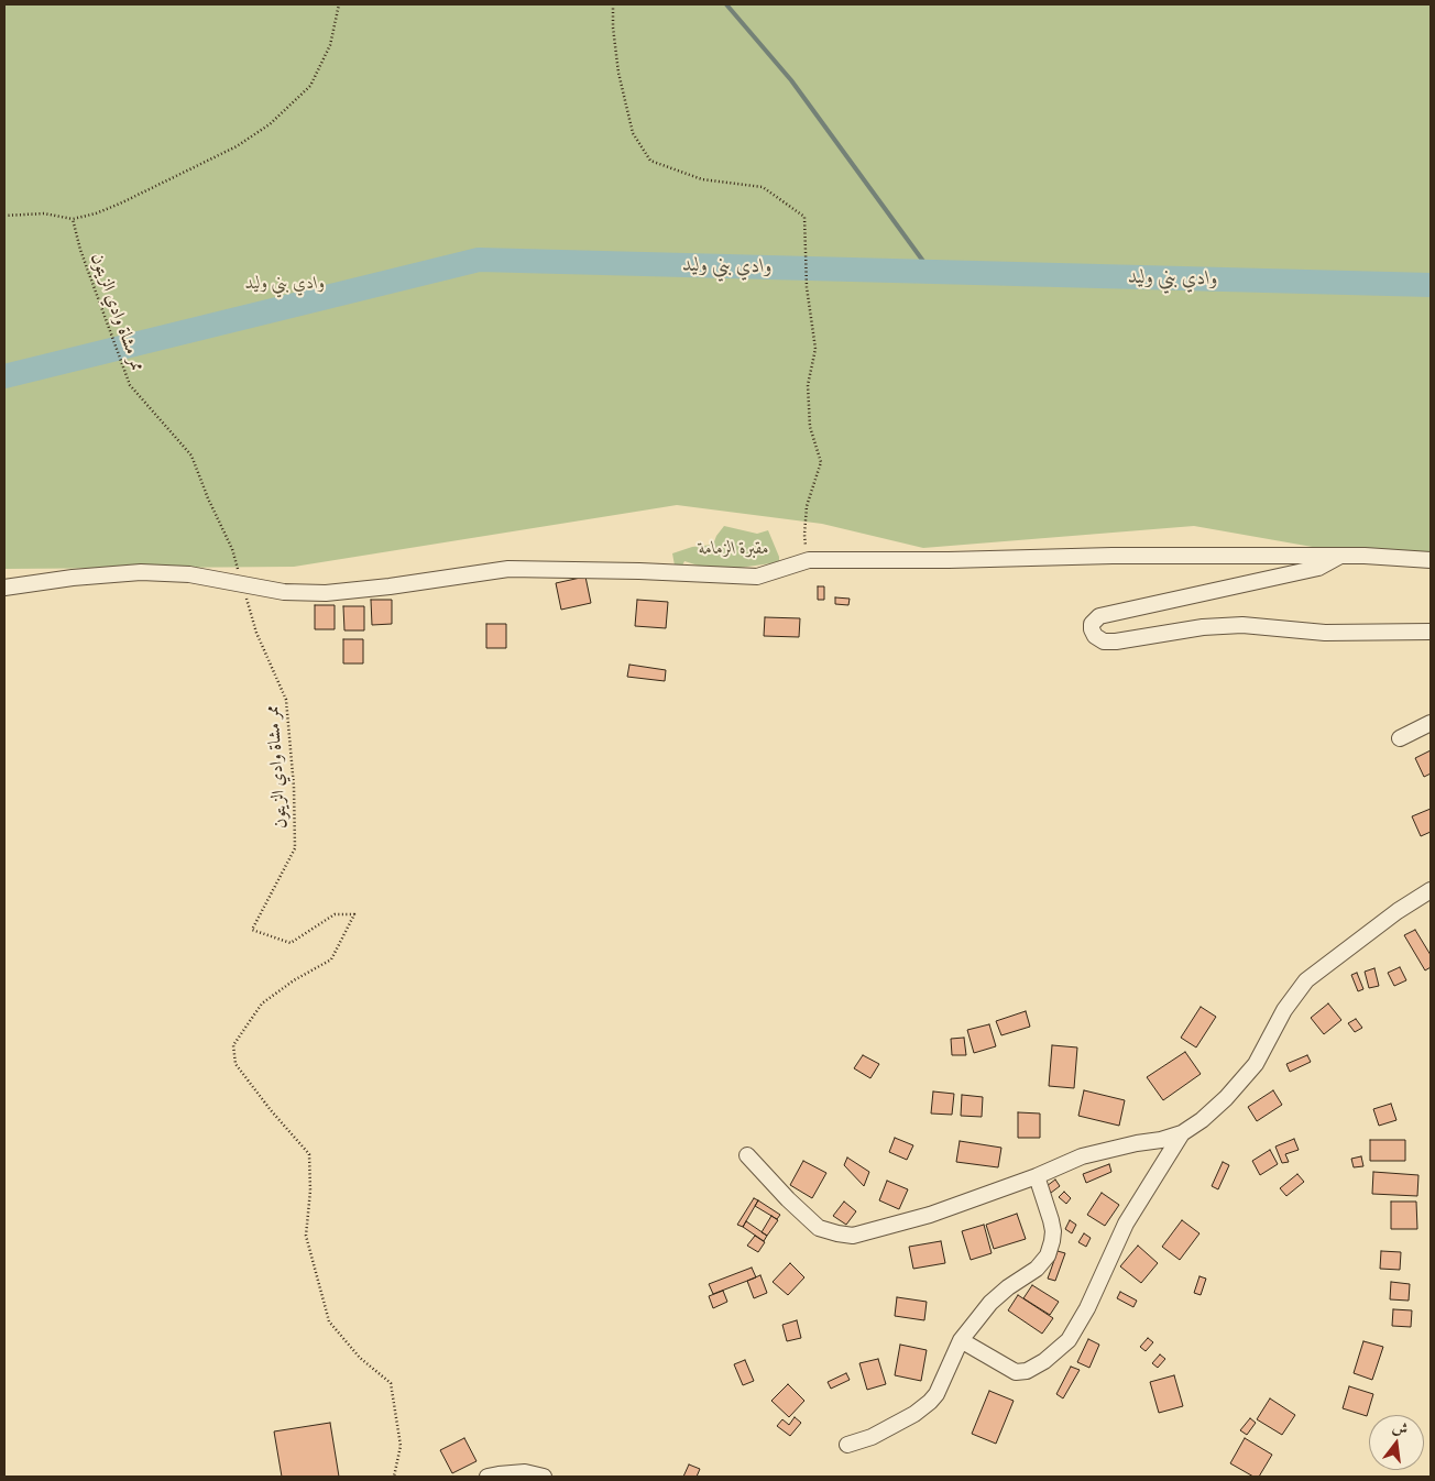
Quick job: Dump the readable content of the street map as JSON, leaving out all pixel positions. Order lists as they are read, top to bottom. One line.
{"streets":{"path":["ممر مشاة وادي الزيتون"]},"water":["وادي بني وليد"],"parks":["وادي بني وليد","مقبرة الزمامة"],"north":"top"}
